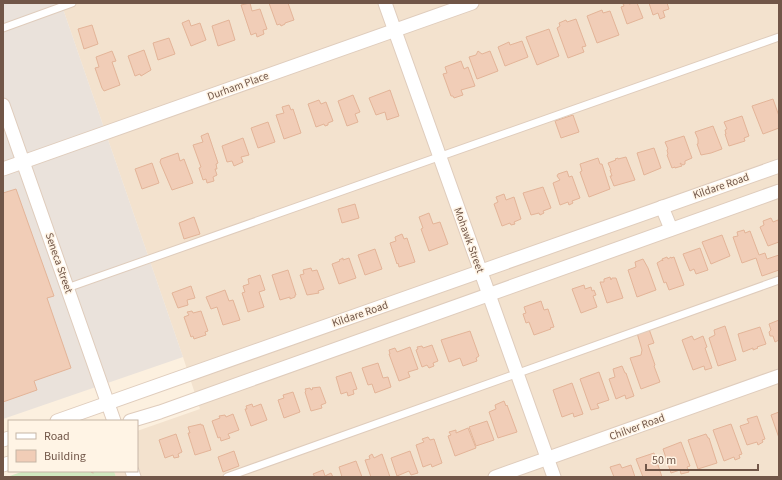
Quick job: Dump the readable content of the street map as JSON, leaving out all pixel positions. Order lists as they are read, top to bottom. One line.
{"streets":{"street":["Durham Place","Kildare Road","Mohawk Street","Seneca Street","Chilver Road"]},"crossings":[["Durham Place","Mohawk Street"],["Durham Place","Seneca Street"],["Kildare Road","Mohawk Street"],["Kildare Road","Seneca Street"],["Mohawk Street","Chilver Road"]],"legend":["Road","Building"],"scale_bar":"50 m"}
